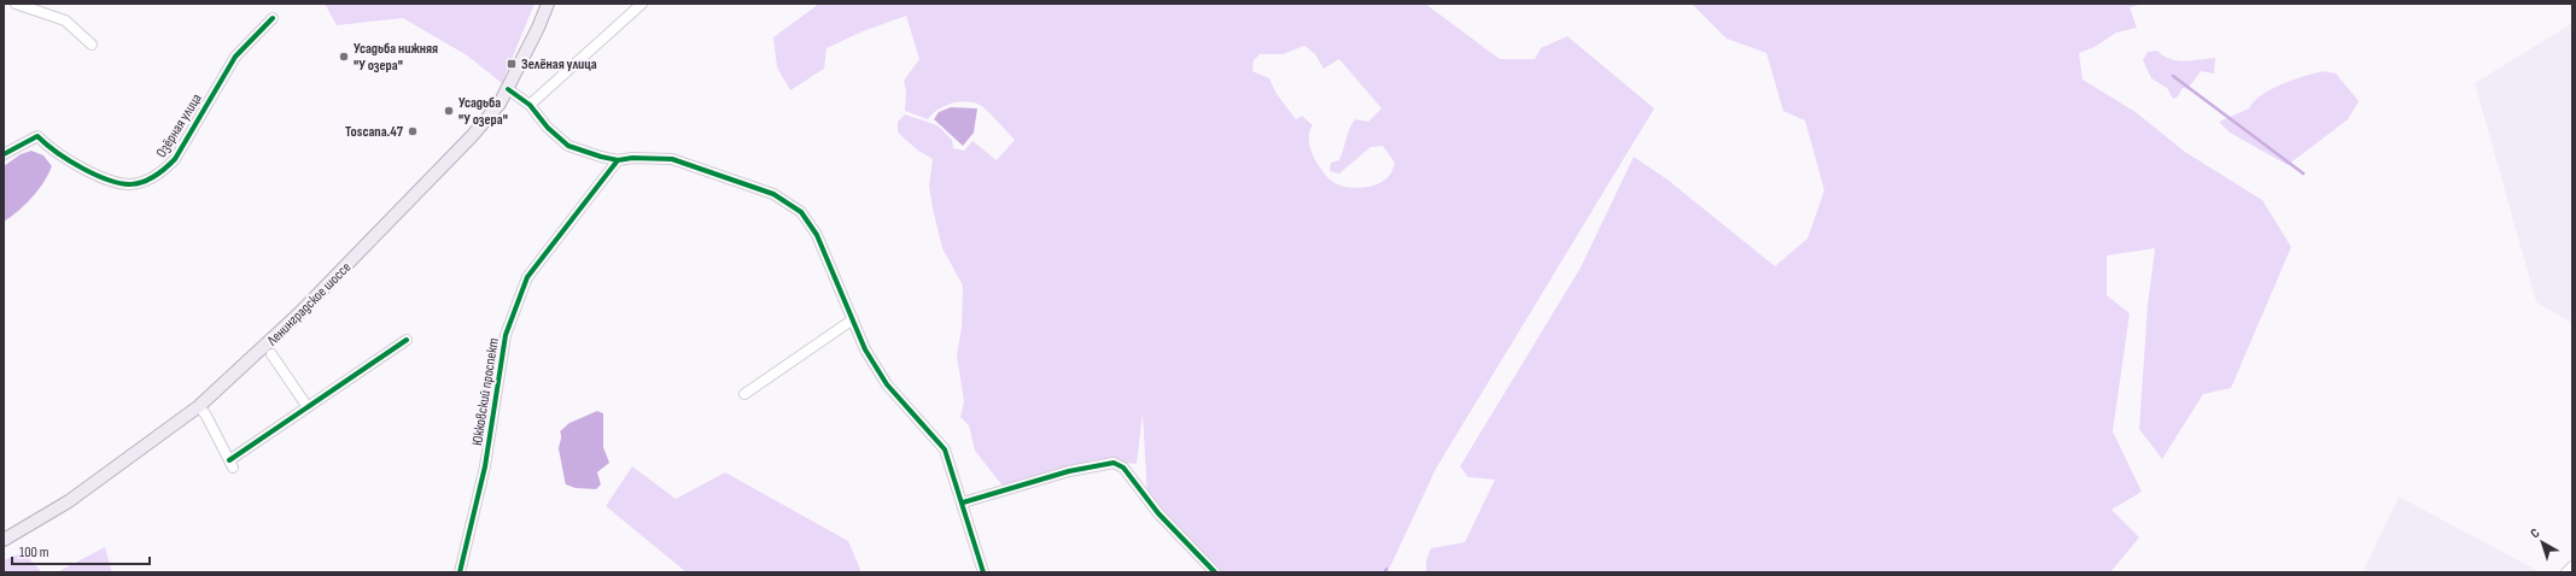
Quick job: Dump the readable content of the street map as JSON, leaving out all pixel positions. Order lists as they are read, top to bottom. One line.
{"streets":{"main road":["Ленинградское шоссе"],"street":["Озёрная улица","Юкковский проспект"]},"places":{"other":["Усадьба нижняя \"У озера\"","Усадьба \"У озера\"","Toscana.47"],"transit":["Зелёная улица"]},"scale_bar":"100 m","north":"top left"}
